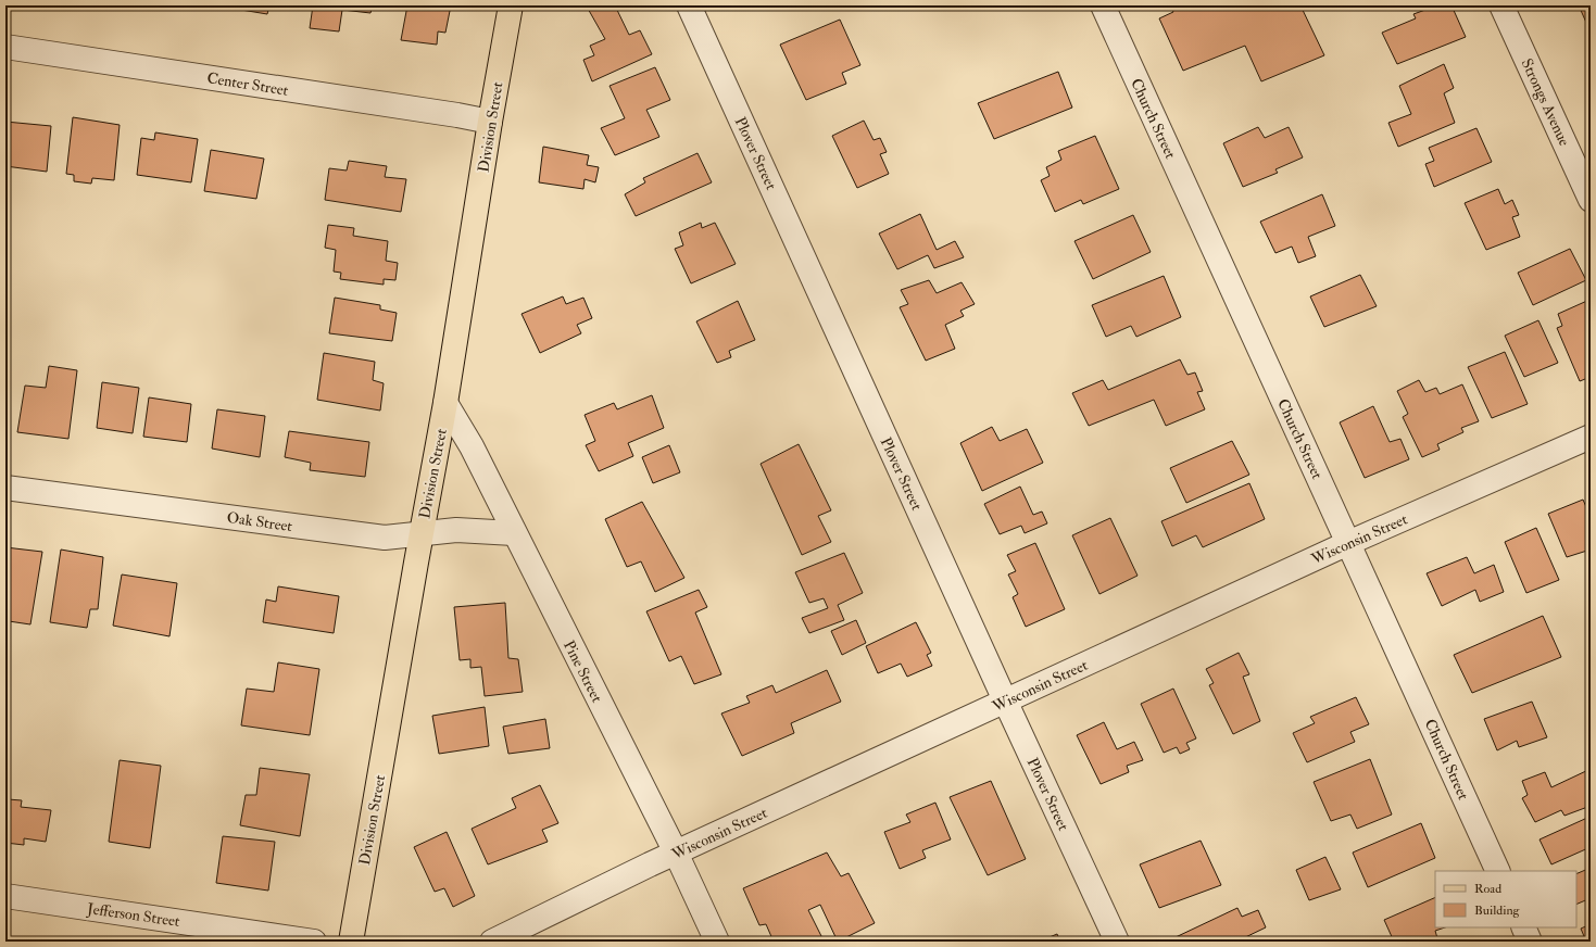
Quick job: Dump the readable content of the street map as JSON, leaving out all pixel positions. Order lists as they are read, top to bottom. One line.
{"streets":{"main road":["Division Street"],"street":["Center Street","Strongs Avenue","Church Street","Plover Street","Oak Street","Wisconsin Street","Pine Street","Jefferson Street"]},"crossings":[["Center Street","Division Street"],["Church Street","Wisconsin Street"],["Division Street","Oak Street"],["Division Street","Pine Street"],["Plover Street","Wisconsin Street"],["Oak Street","Pine Street"],["Wisconsin Street","Pine Street"]],"legend":["Road","Building"]}
